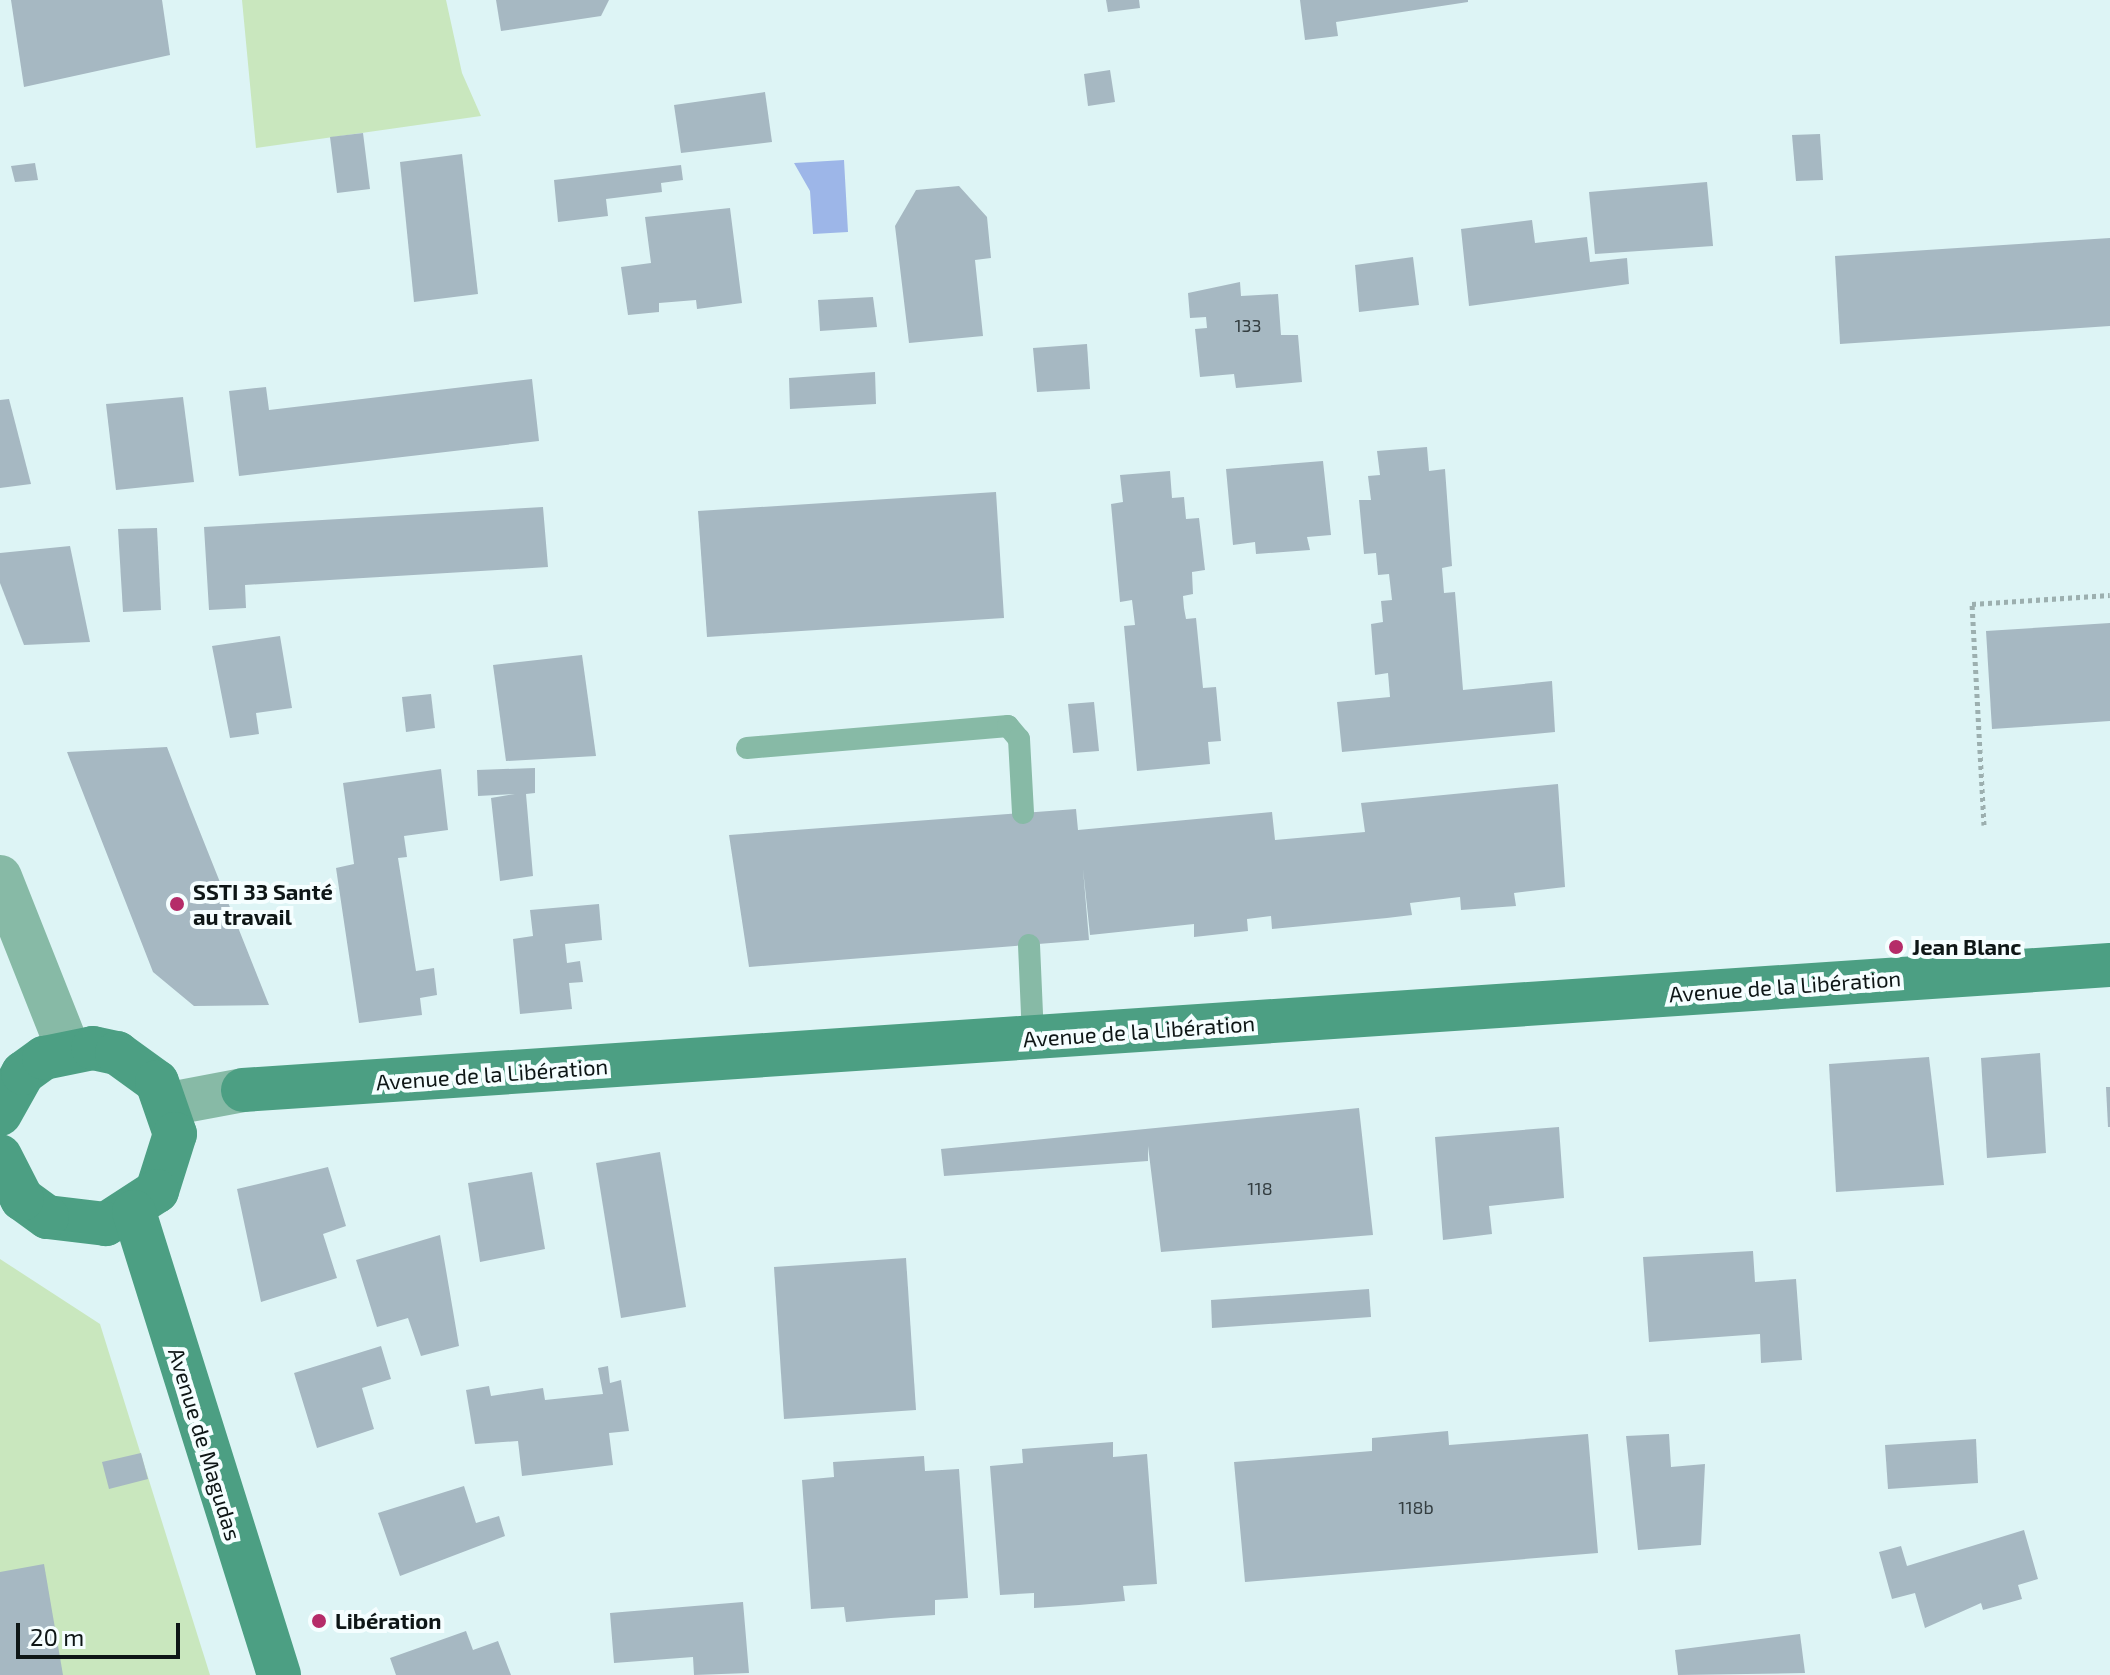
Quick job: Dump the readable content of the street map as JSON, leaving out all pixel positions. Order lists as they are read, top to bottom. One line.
{"streets":{"main road":["Avenue de la Libération","Avenue de Magudas"]},"places":["SSTI 33 Santé au travail","Jean Blanc","Libération"],"house_numbers":["133","118","118b"],"scale_bar":"20 m"}
